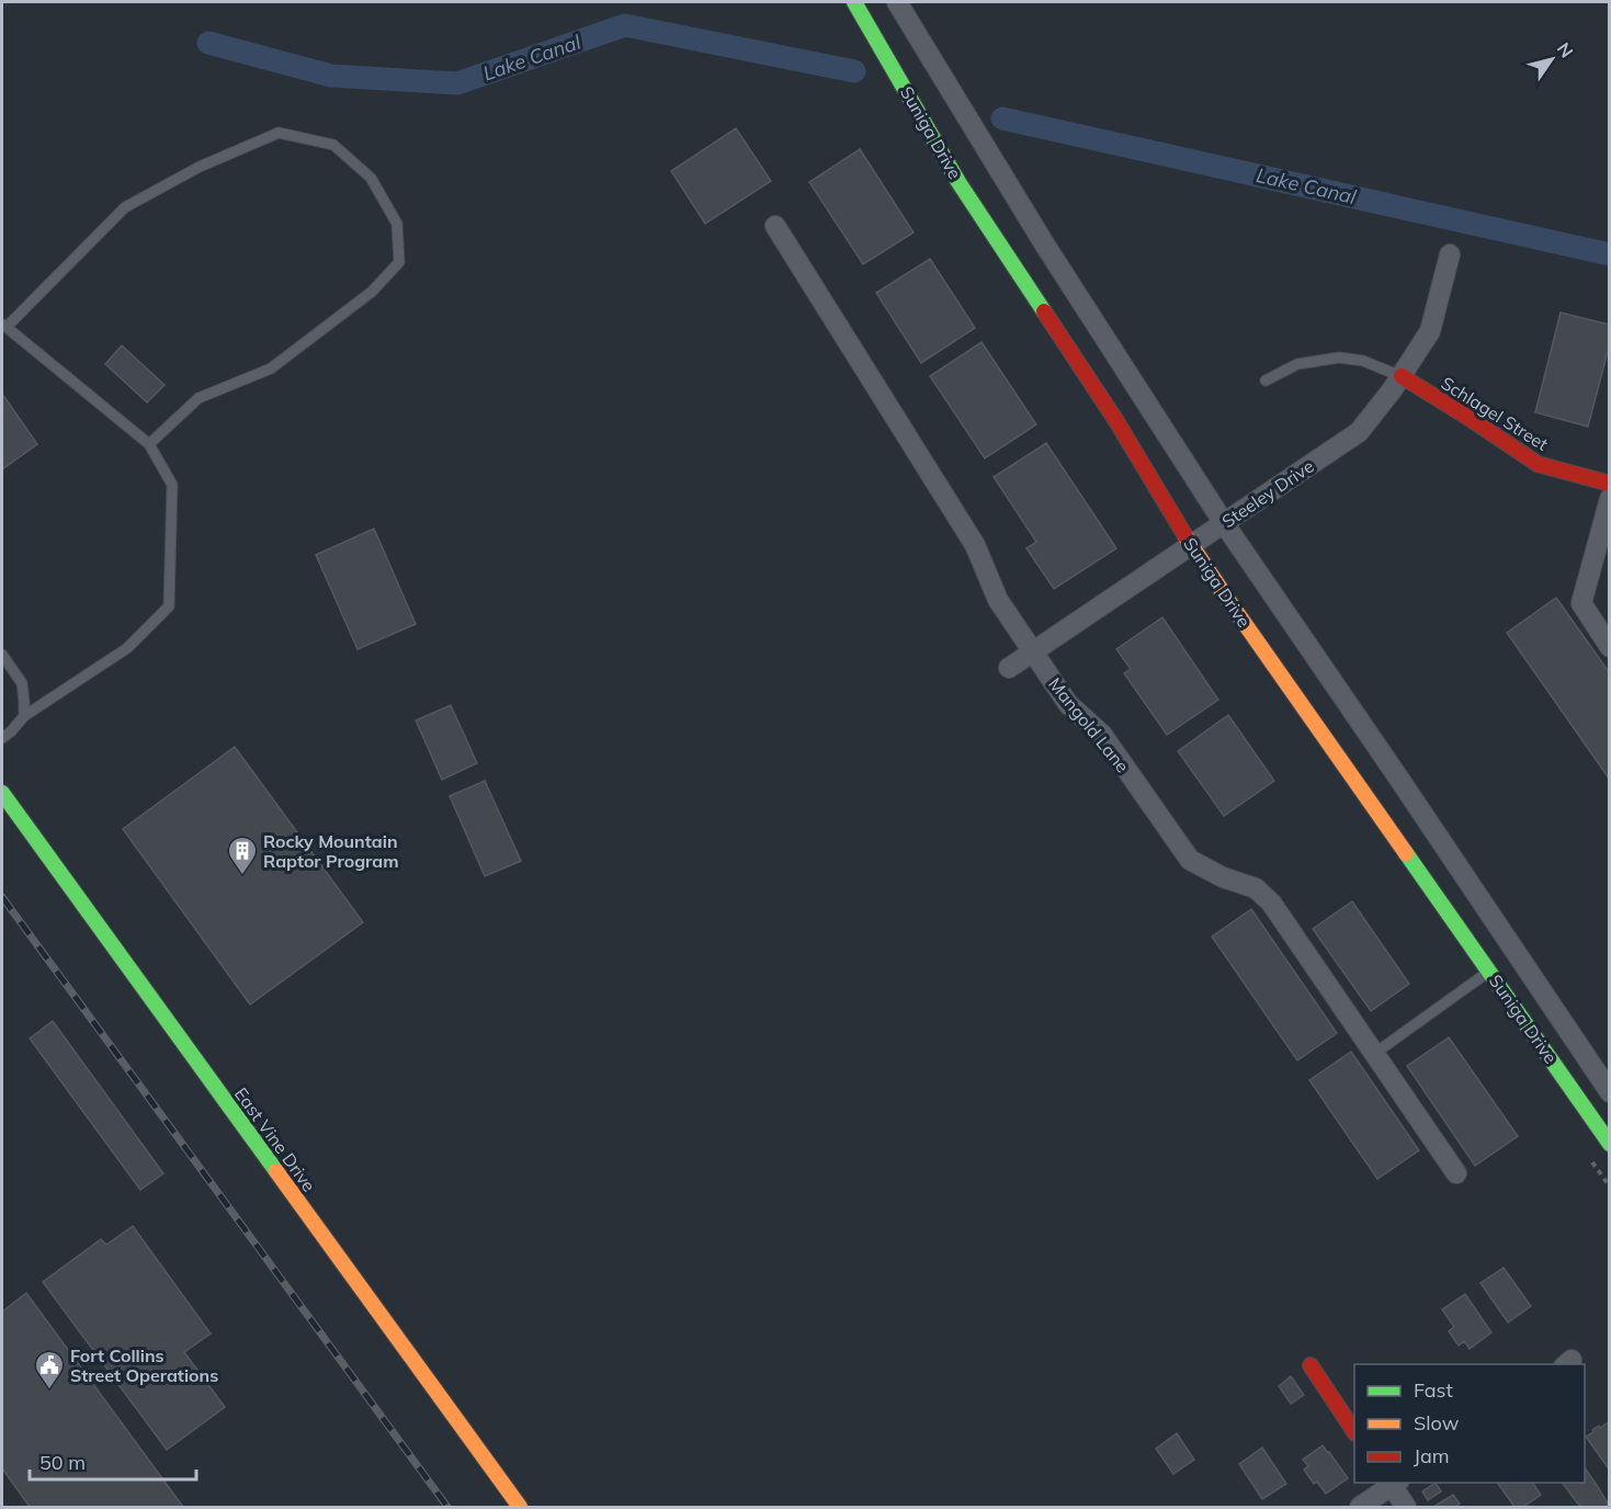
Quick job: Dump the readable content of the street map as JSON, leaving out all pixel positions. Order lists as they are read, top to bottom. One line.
{"streets":{"street":["Suniga Drive","Schlagel Street","Steeley Drive","Mangold Lane","East Vine Drive"]},"crossings":[["Suniga Drive","Steeley Drive"],["Schlagel Street","Steeley Drive"],["Steeley Drive","Mangold Lane"]],"water":["Lake Canal"],"places":{"building":["Rocky Mountain Raptor Program"],"public building":["Fort Collins Street Operations"]},"legend":["Fast","Slow","Jam"],"scale_bar":"50 m","north":"top right"}
